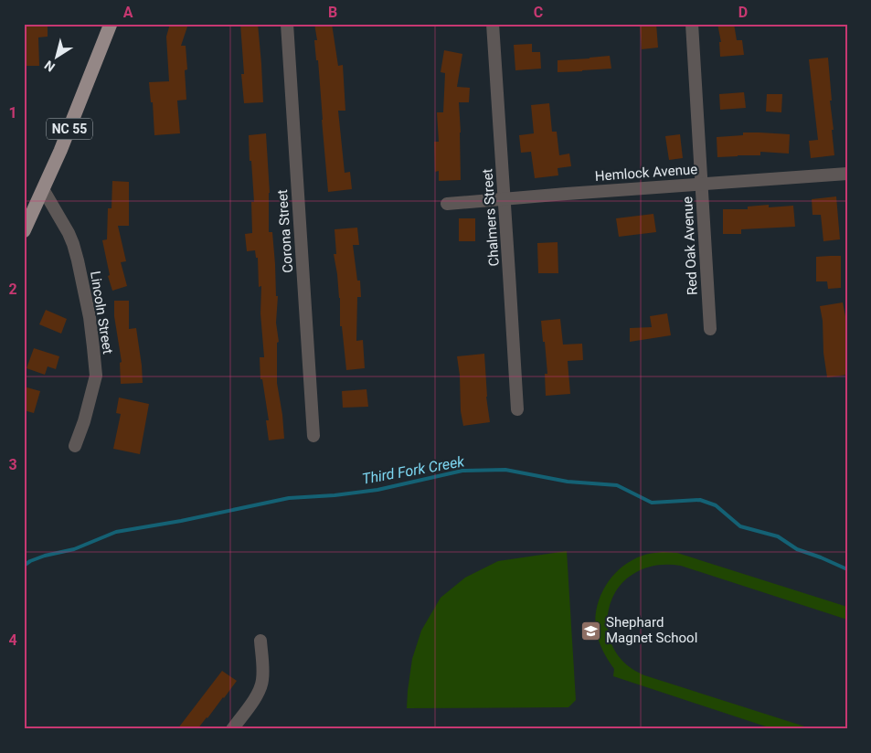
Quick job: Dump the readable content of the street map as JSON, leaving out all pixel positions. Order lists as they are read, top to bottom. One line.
{"streets":{"main road":["NC 55"],"street":["Hemlock Avenue","Chalmers Street","Corona Street","Red Oak Avenue","Lincoln Street"]},"crossings":[["NC 55","Lincoln Street"],["Hemlock Avenue","Chalmers Street"],["Hemlock Avenue","Red Oak Avenue"]],"water":["Third Fork Creek"],"places":{"school or university":["Shephard Magnet School"]},"north":"bottom left","grid":{"columns":["A","B","C","D"],"rows":["1","2","3","4"]}}
